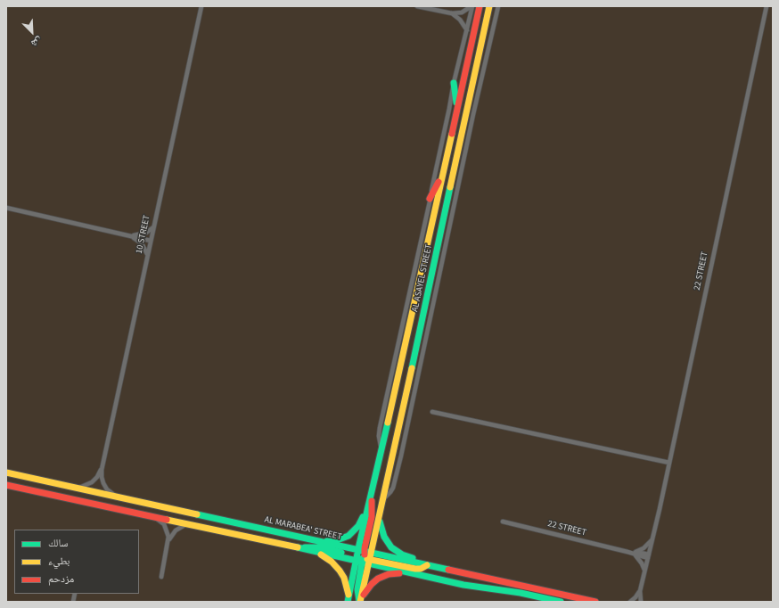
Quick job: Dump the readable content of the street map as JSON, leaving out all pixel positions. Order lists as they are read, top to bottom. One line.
{"streets":{"main road":["AL ASAYEL STREET","AL MARABEA' STREET"],"street":["10 STREET","22 STREET"]},"crossings":[["10 STREET","AL MARABEA' STREET"],["AL ASAYEL STREET","AL MARABEA' STREET"]],"legend":["سالك","بطيء","مزدحم"],"north":"bottom right"}
